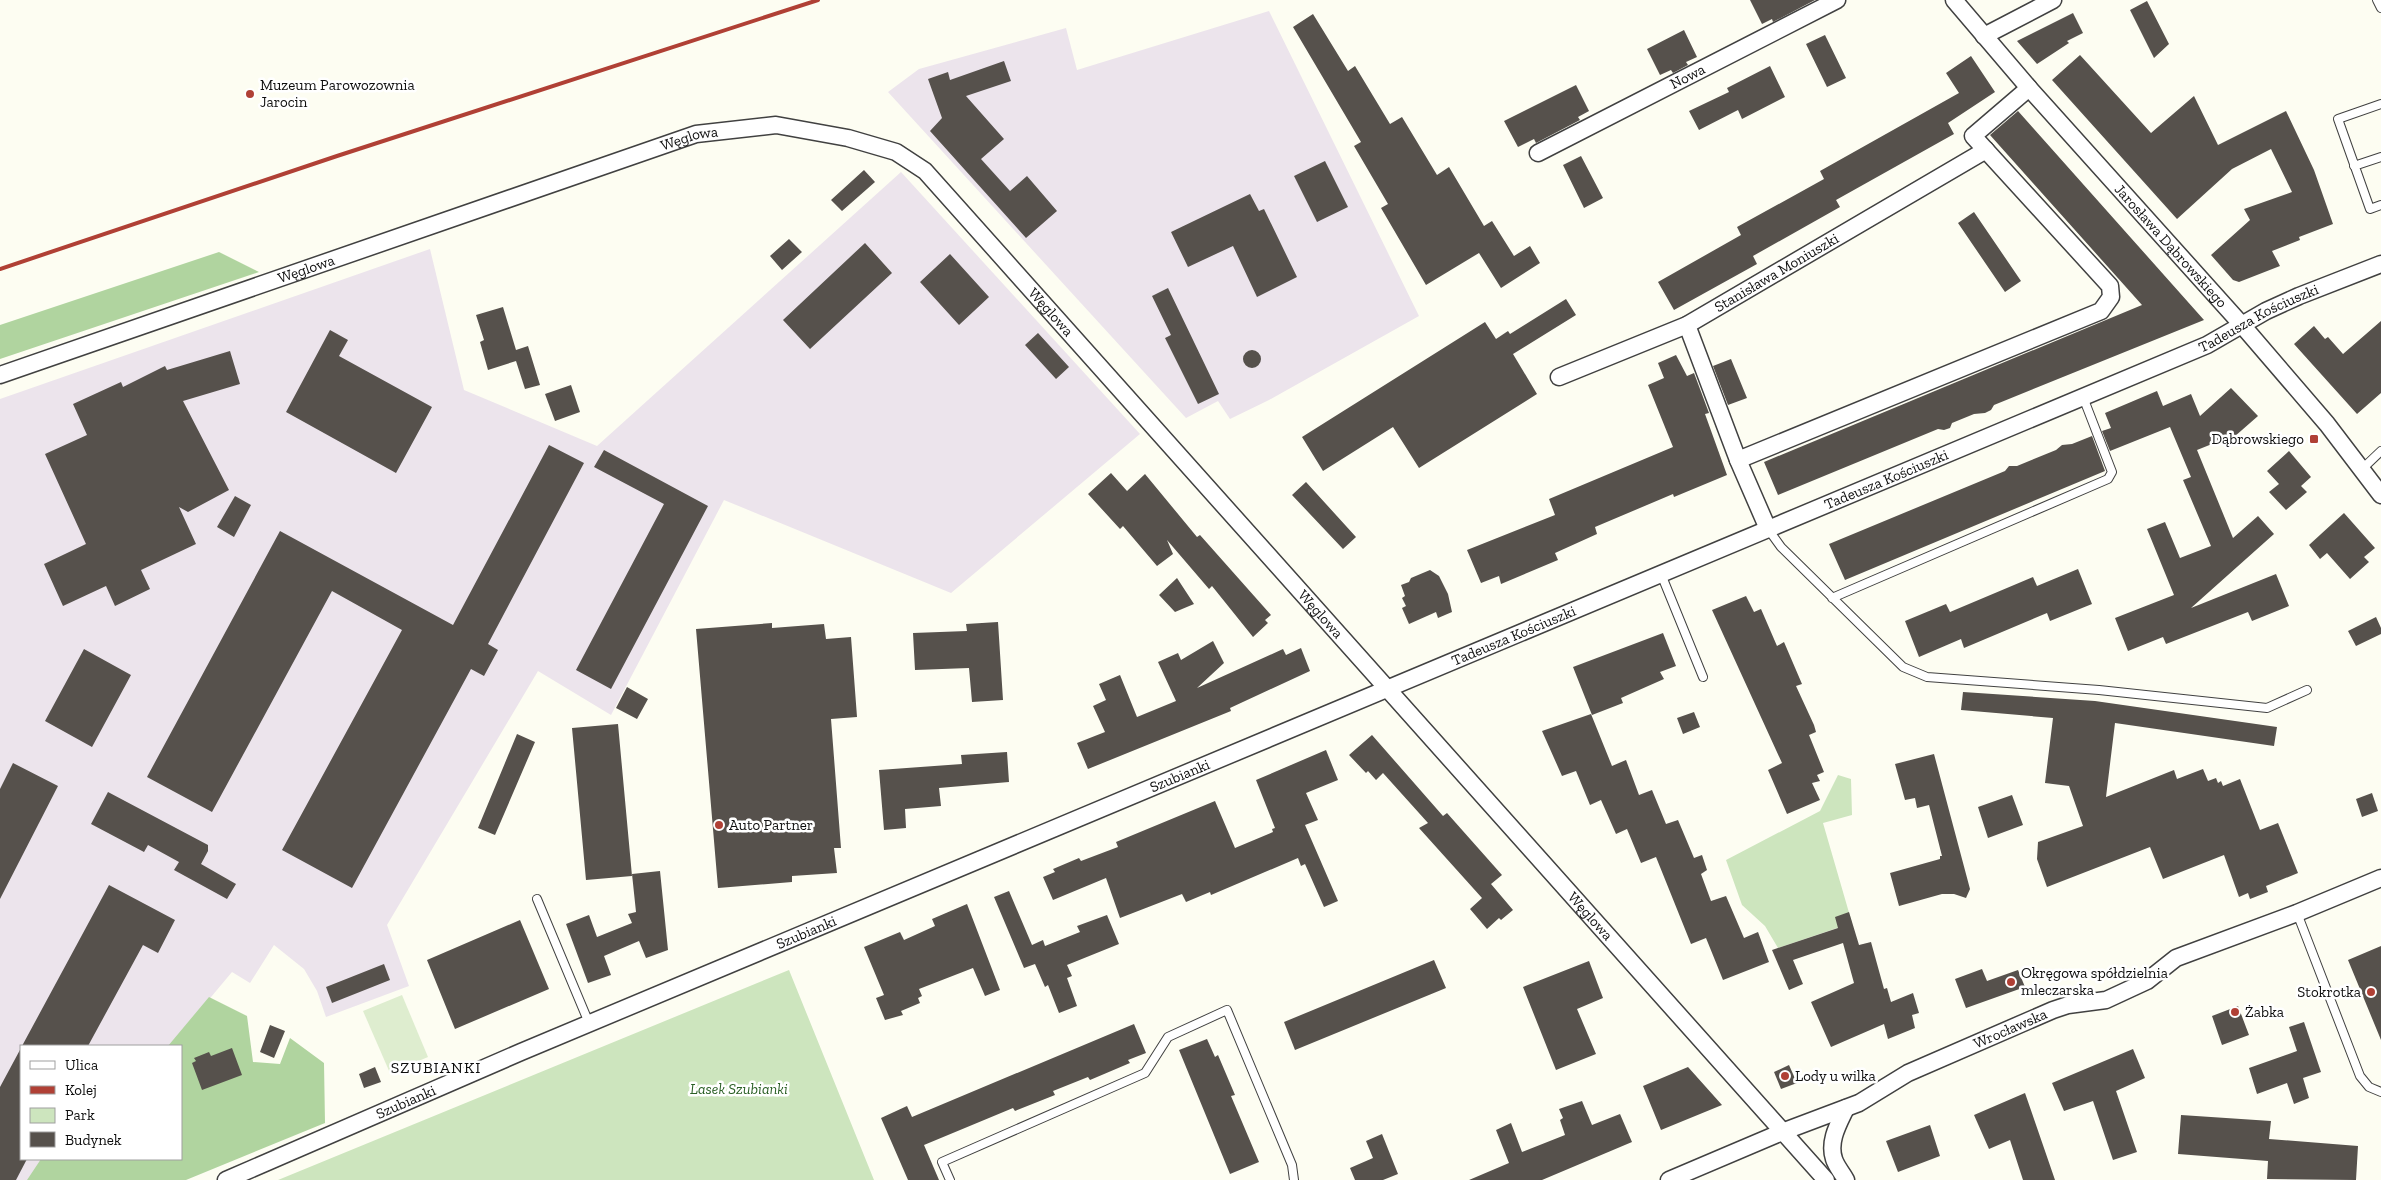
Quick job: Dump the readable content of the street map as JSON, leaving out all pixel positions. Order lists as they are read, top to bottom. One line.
{"streets":{"street":["Nowa","Węglowa","Jarosława Dąbrowskiego","Stanisława Moniuszki","Tadeusza Kościuszki","Szubianki","Wrocławska"]},"crossings":[["Węglowa","Tadeusza Kościuszki"],["Węglowa","Szubianki"],["Węglowa","Wrocławska"],["Jarosława Dąbrowskiego","Tadeusza Kościuszki"],["Tadeusza Kościuszki","Szubianki"]],"districts":["SZUBIANKI"],"parks":["Lasek Szubianki"],"places":{"other":["Muzeum Parowozownia Jarocin","Auto Partner","Okręgowa spółdzielnia mleczarska","Stokrotka","Żabka","Lody u wilka"],"transit":["Dąbrowskiego"]},"legend":["Ulica","Kolej","Park","Budynek"]}
